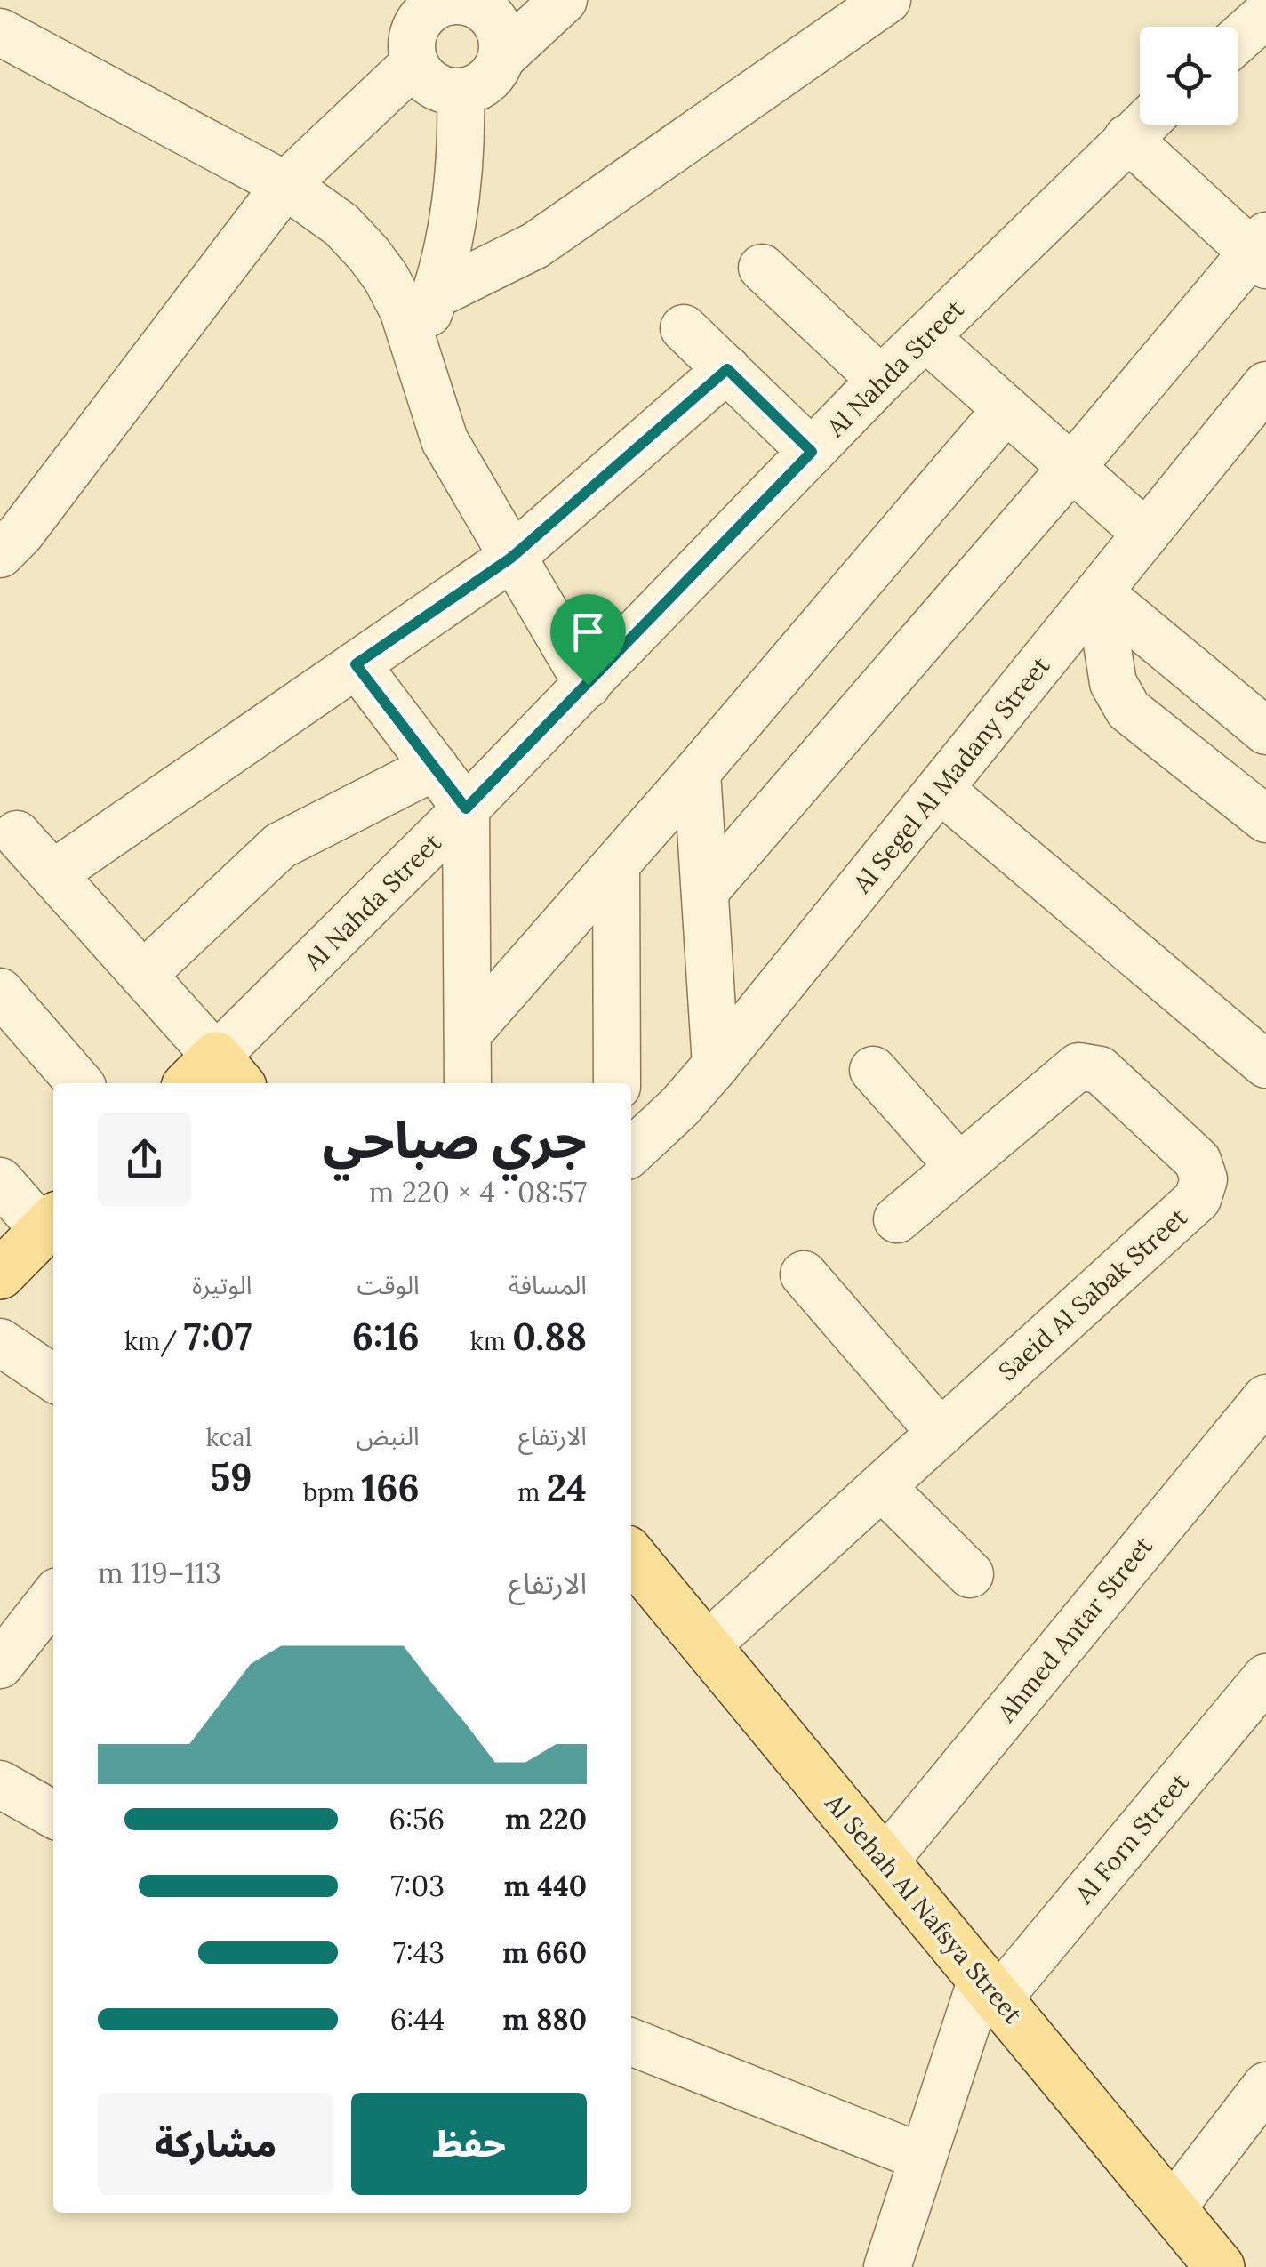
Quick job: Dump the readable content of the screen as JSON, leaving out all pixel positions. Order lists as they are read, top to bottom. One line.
{"streets":{"main road":["Al Sehah Al Nafsya Street"],"street":["Al Nahda Street","Al Segel Al Madany Street","Saeid Al Sabak Street","Ahmed Antar Street","Al Forn Street"]},"crossings":[["Saeid Al Sabak Street","Al Sehah Al Nafsya Street"],["Ahmed Antar Street","Al Sehah Al Nafsya Street"],["Al Forn Street","Al Sehah Al Nafsya Street"]],"page":{"heading":["جري صباحي","08:57 · 4 × 220 m"],"stats":[["المسافة","0.88 km"],["الوقت","6:16"],["الوتيرة","7:07 /km"],["الارتفاع","24 m"],["النبض","166 bpm"],["kcal","59"]],"chart":["الارتفاع","113–119 m"],"list":[{"name":"220 m","note":"6:56"},{"name":"440 m","note":"7:03"},{"name":"660 m","note":"7:43"},{"name":"880 m","note":"6:44"}],"buttons":["حفظ","مشاركة"]}}
